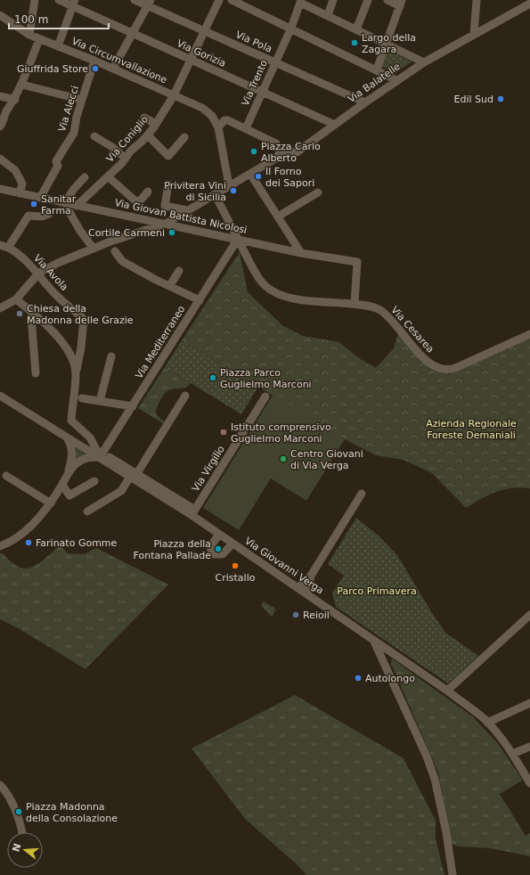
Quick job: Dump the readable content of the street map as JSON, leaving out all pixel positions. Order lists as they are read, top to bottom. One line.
{"streets":{"street":["Via Pola","Via Gorizia","Via Circumvallazione","Via Trento","Via Balatelle","Via Alecci","Via Coniglio","Via Giovan Battista Nicolosi","Via Avola","Via Cesarea","Via Mediterraneo","Via Virgilio","Via Giovanni Verga"]},"crossings":[["Via Pola","Via Trento"],["Via Pola","Via Balatelle"],["Via Pola","Via Coniglio"],["Via Gorizia","Via Trento"],["Via Gorizia","Via Balatelle"],["Via Gorizia","Via Coniglio"],["Via Circumvallazione","Via Alecci"],["Via Circumvallazione","Via Coniglio"],["Via Alecci","Via Giovan Battista Nicolosi"],["Via Coniglio","Via Giovan Battista Nicolosi"],["Via Giovan Battista Nicolosi","Via Cesarea"],["Via Giovan Battista Nicolosi","Via Mediterraneo"],["Via Cesarea","Via Mediterraneo"],["Via Mediterraneo","Via Giovanni Verga"],["Via Virgilio","Via Giovanni Verga"]],"parks":["Azienda Regionale Foreste Demaniali","Parco Primavera"],"places":["Largo della Zagara","Giuffrida Store","Edil Sud","Piazza Carlo Alberto","Il Forno dei Sapori","Privitera Vini di Sicilia","Sanitar Farma","Cortile Carmeni","Chiesa della Madonna delle Grazie","Piazza Parco Guglielmo Marconi","Istituto comprensivo Guglielmo Marconi","Centro Giovani di Via Verga","Farinato Gomme","Piazza della Fontana Pallade","Cristallo","Reioil","Autolongo","Piazza Madonna della Consolazione"],"scale_bar":"100 m","north":"left"}
